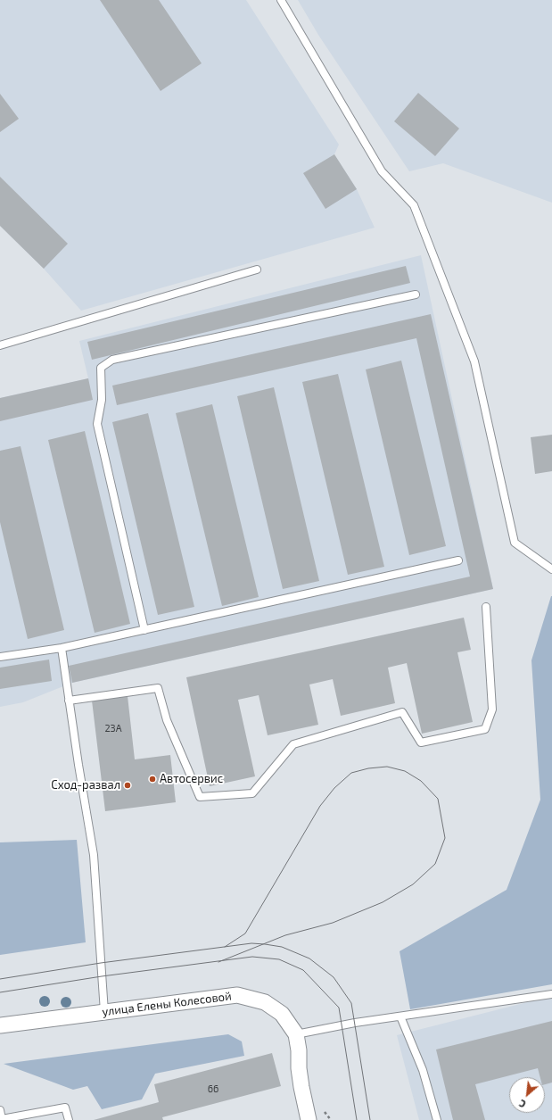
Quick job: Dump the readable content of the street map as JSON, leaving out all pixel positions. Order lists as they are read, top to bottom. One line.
{"streets":{"street":["улица Елены Колесовой"]},"places":["Автосервис","Сход-развал"],"house_numbers":["23А","66"],"north":"bottom left"}
